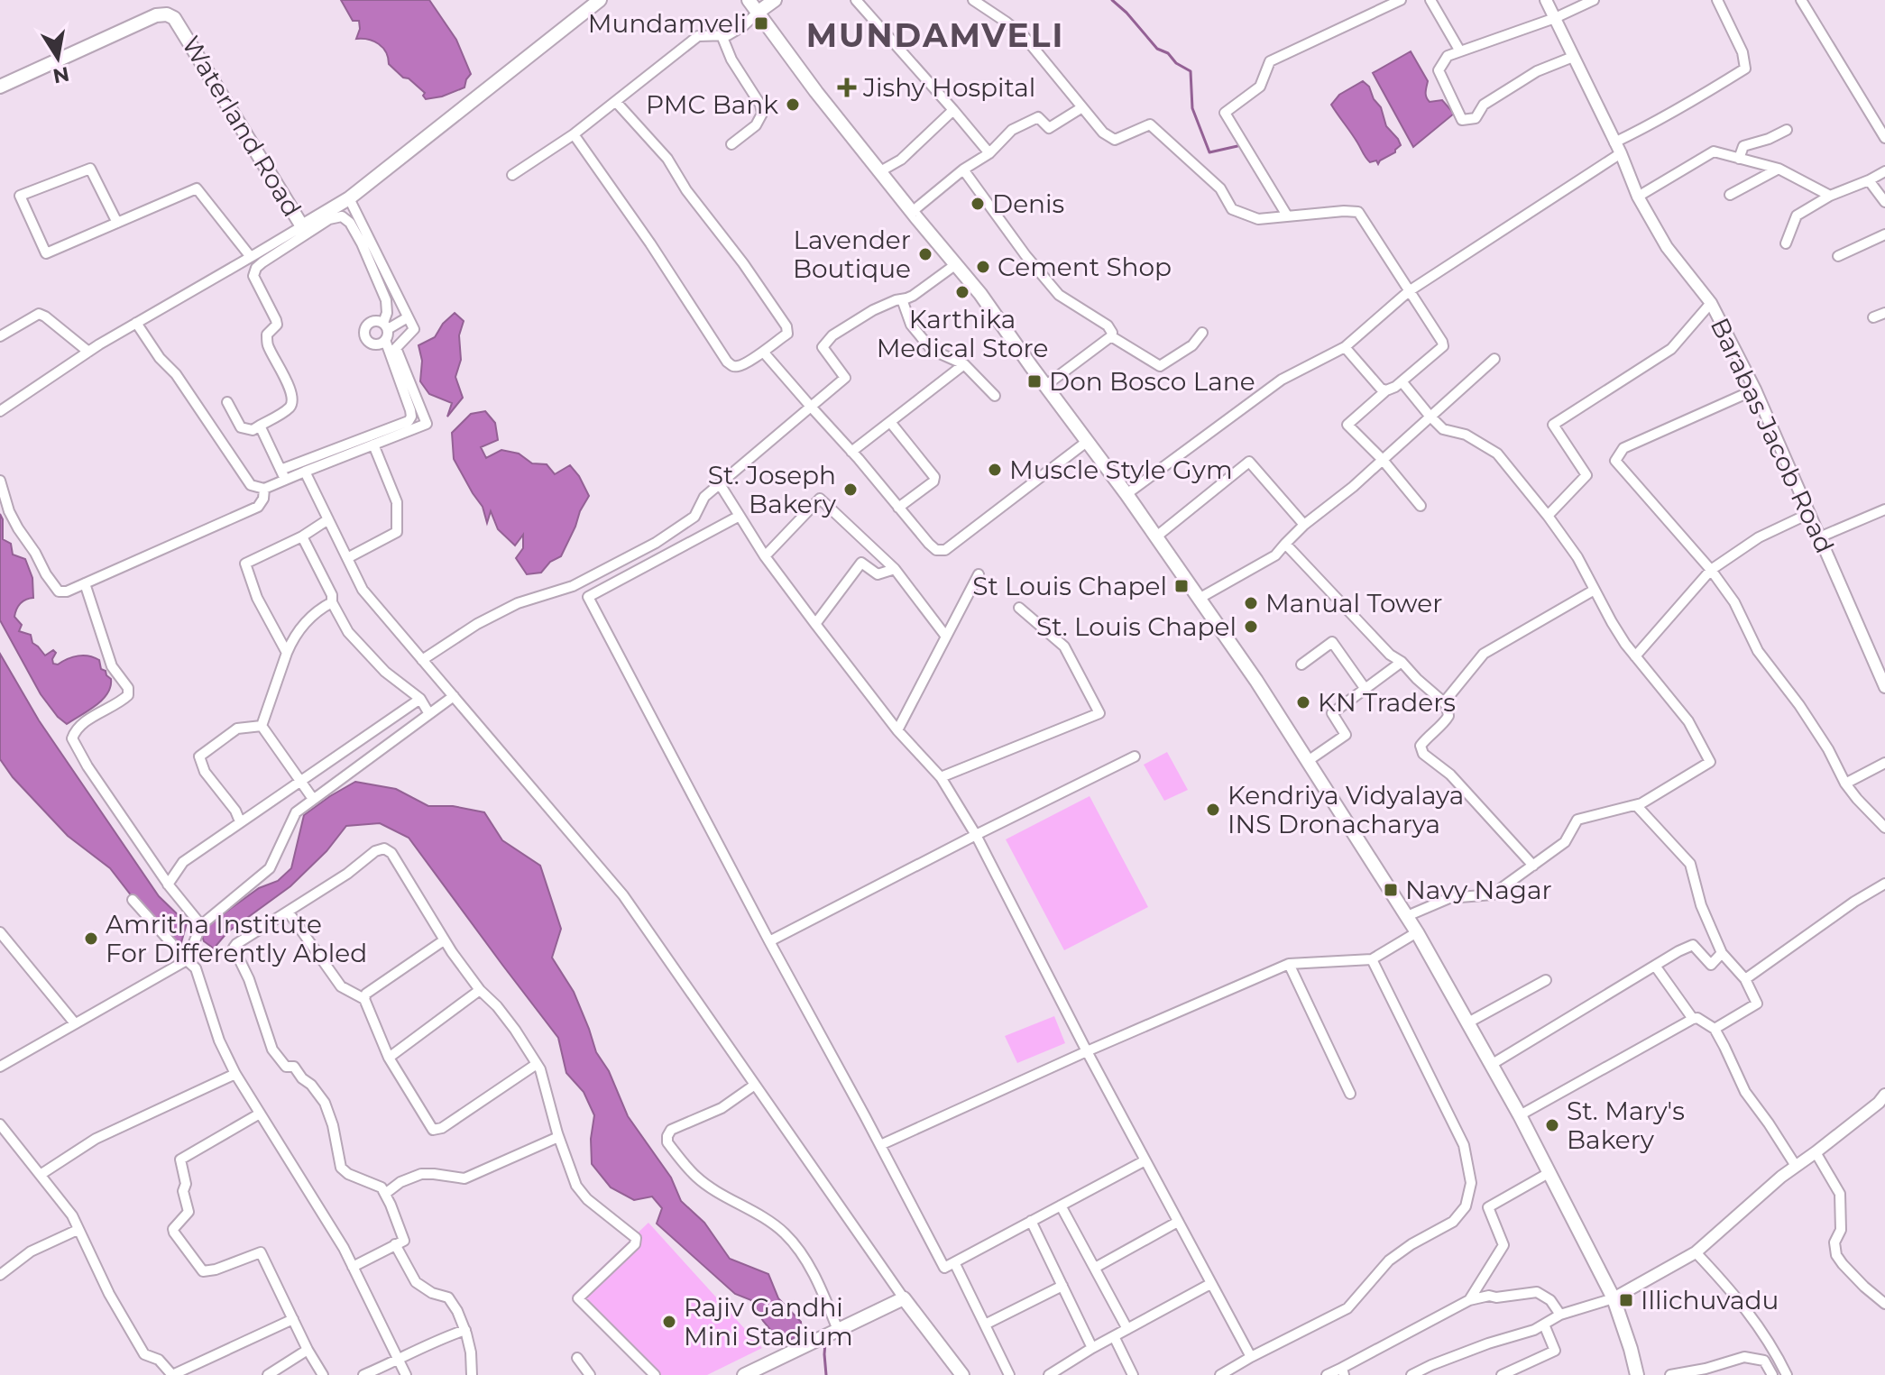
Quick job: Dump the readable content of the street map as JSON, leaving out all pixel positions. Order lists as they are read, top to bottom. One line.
{"streets":{"main road":["Waterland Road"],"street":["Barabas Jacob Road"]},"districts":["MUNDAMVELI"],"places":{"transit":["Mundamveli","Don Bosco Lane","St Louis Chapel","Navy Nagar","Illichuvadu"],"health":["Jishy Hospital"],"other":["PMC Bank","Denis","Lavender Boutique","Cement Shop","Karthika Medical Store","Muscle Style Gym","St. Joseph Bakery","Manual Tower","St. Louis Chapel","KN Traders","Kendriya Vidyalaya INS Dronacharya","Amritha Institute For Differently Abled","St. Mary's Bakery","Rajiv Gandhi Mini Stadium"]},"north":"bottom"}
